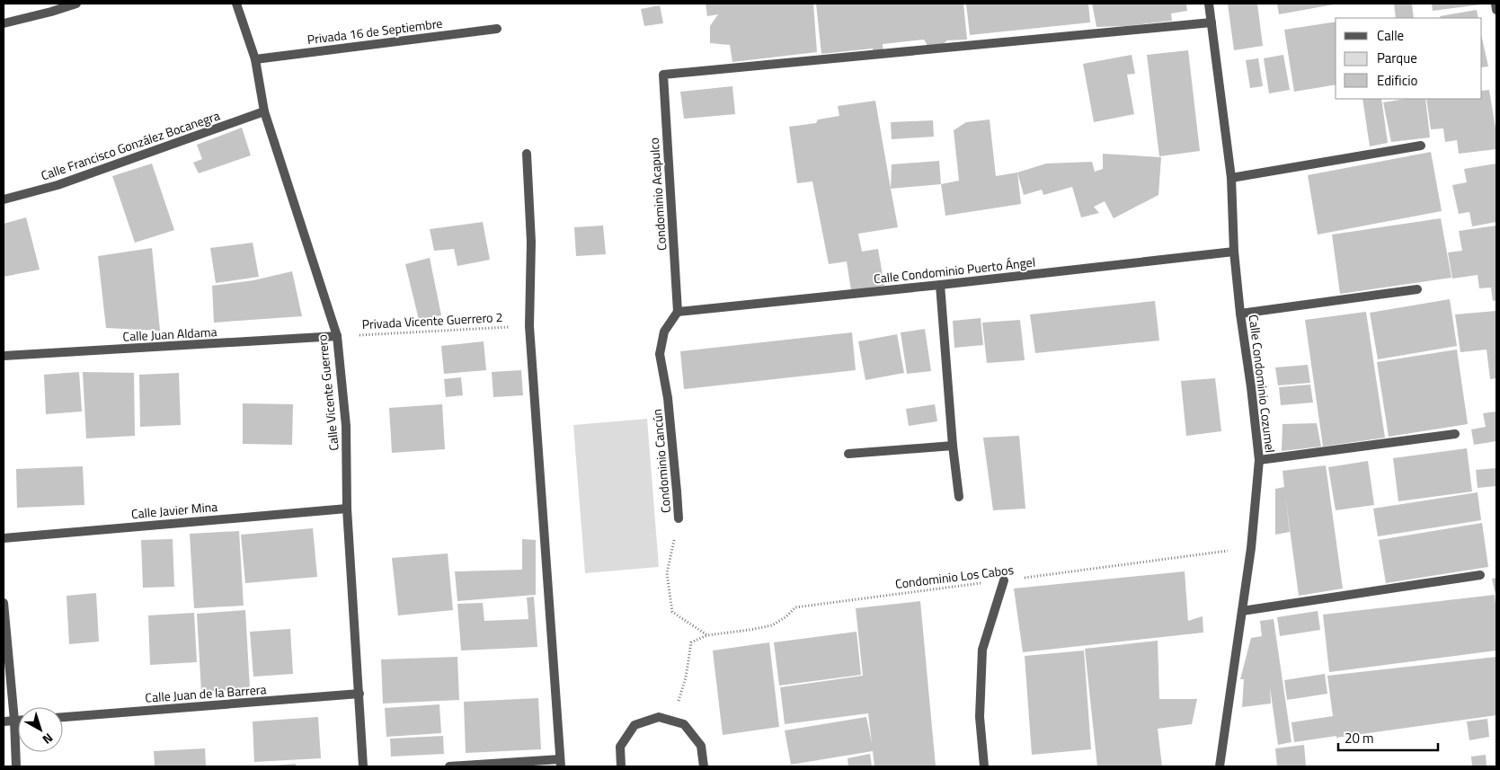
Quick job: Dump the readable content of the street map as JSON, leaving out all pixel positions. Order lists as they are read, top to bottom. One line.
{"streets":{"street":["Privada 16 de Septiembre","Calle Francisco González Bocanegra","Condominio Acapulco","Calle Condominio Puerto Ángel","Calle Juan Aldama","Calle Condominio Cozumel","Calle Vicente Guerrero","Condominio Cancún","Calle Javier Mina","Calle Juan de la Barrera"],"path":["Privada Vicente Guerrero 2","Condominio Los Cabos"]},"crossings":[["Privada 16 de Septiembre","Calle Vicente Guerrero"],["Calle Francisco González Bocanegra","Calle Vicente Guerrero"],["Condominio Acapulco","Calle Condominio Puerto Ángel"],["Condominio Acapulco","Calle Condominio Cozumel"],["Condominio Acapulco","Condominio Cancún"],["Calle Condominio Puerto Ángel","Calle Condominio Cozumel"],["Calle Condominio Puerto Ángel","Condominio Cancún"],["Privada Vicente Guerrero 2","Calle Juan Aldama"],["Privada Vicente Guerrero 2","Calle Vicente Guerrero"],["Calle Juan Aldama","Calle Vicente Guerrero"],["Calle Condominio Cozumel","Condominio Los Cabos"],["Calle Vicente Guerrero","Calle Javier Mina"],["Calle Vicente Guerrero","Calle Juan de la Barrera"],["Condominio Cancún","Condominio Los Cabos"]],"legend":["Calle","Parque","Edificio"],"scale_bar":"20 m","north":"bottom right"}
